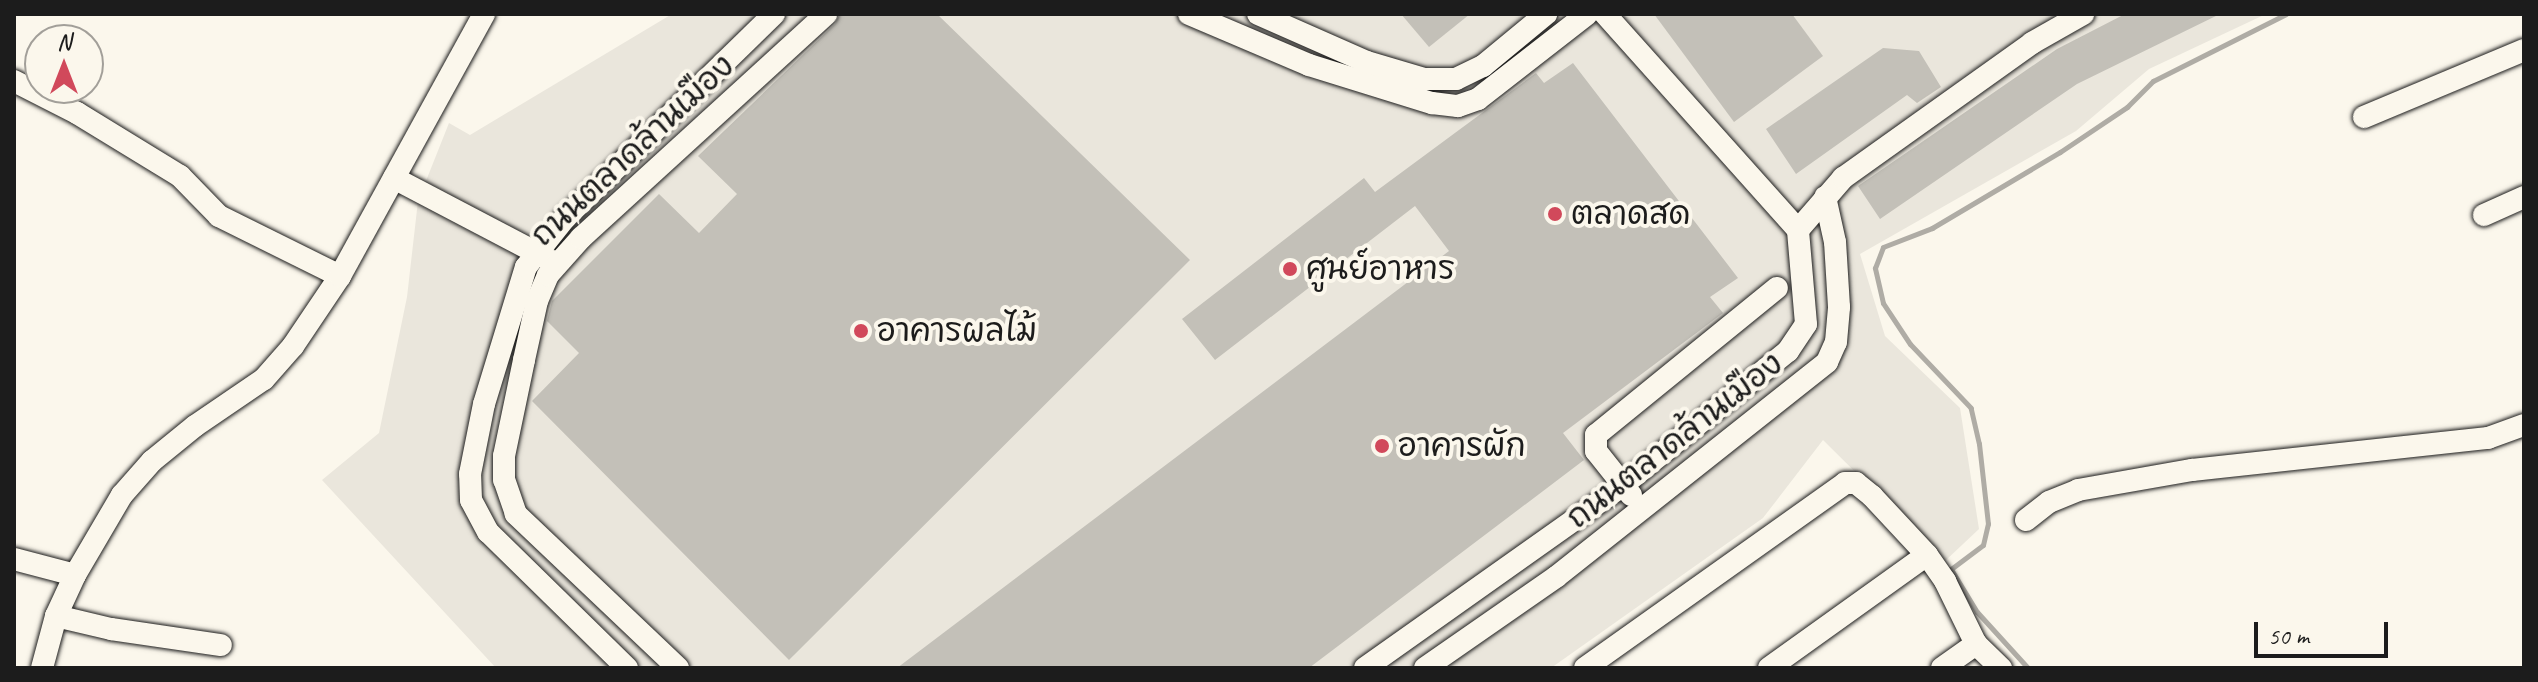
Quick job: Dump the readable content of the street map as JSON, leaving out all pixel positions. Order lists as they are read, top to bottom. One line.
{"streets":{"street":["ถนนตลาดล้านเมือง"]},"places":["ตลาดสด","ศูนย์อาหาร","อาคารผลไม้","อาคารผัก"],"scale_bar":"50 m","north":"top"}
